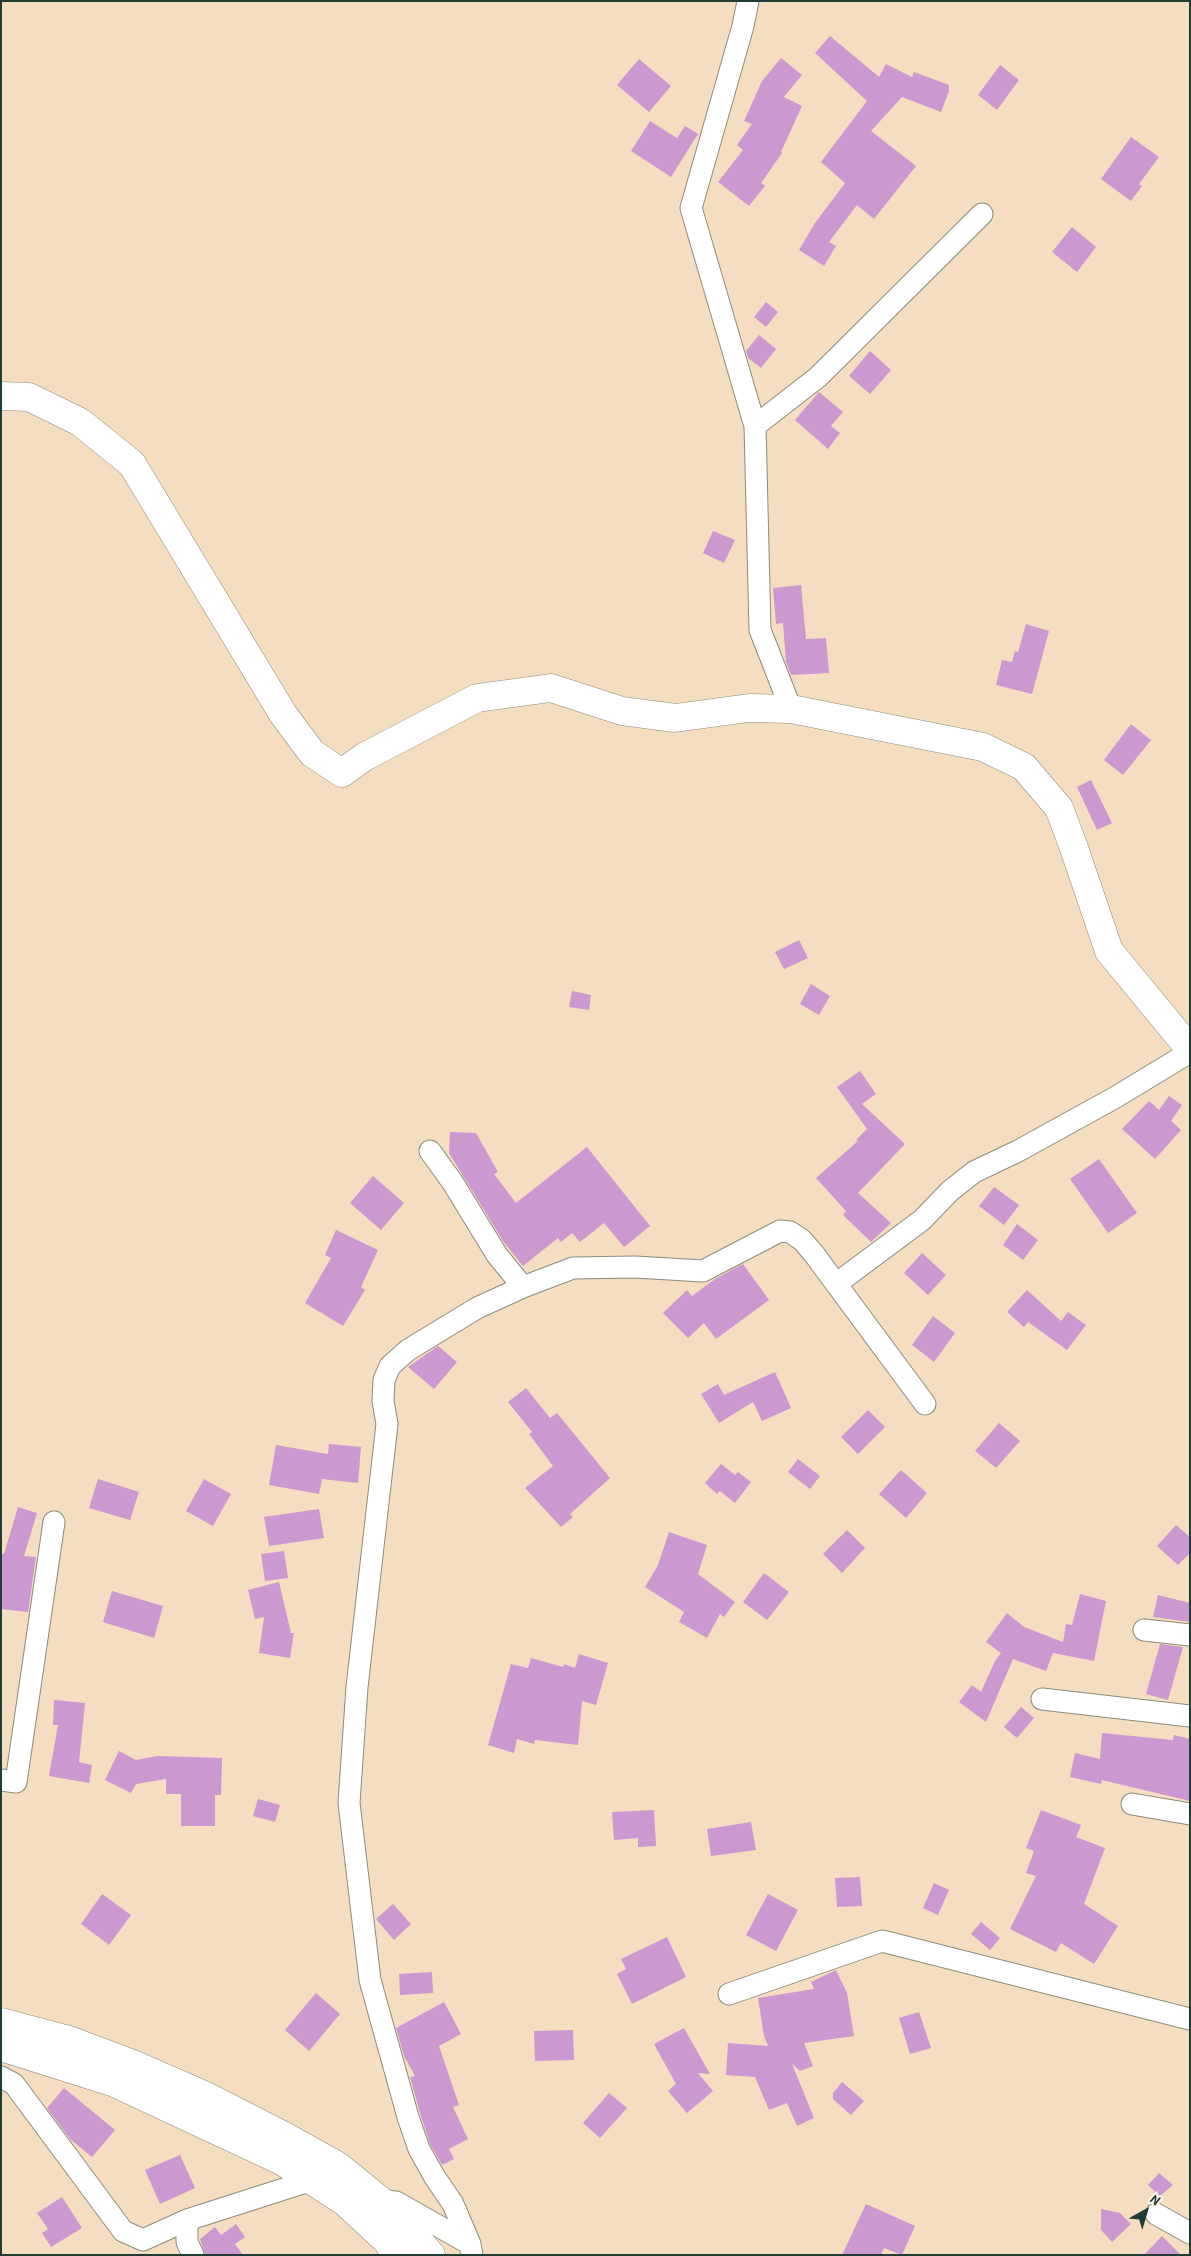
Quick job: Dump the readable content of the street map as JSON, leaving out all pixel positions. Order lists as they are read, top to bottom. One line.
{"north":"top right"}
